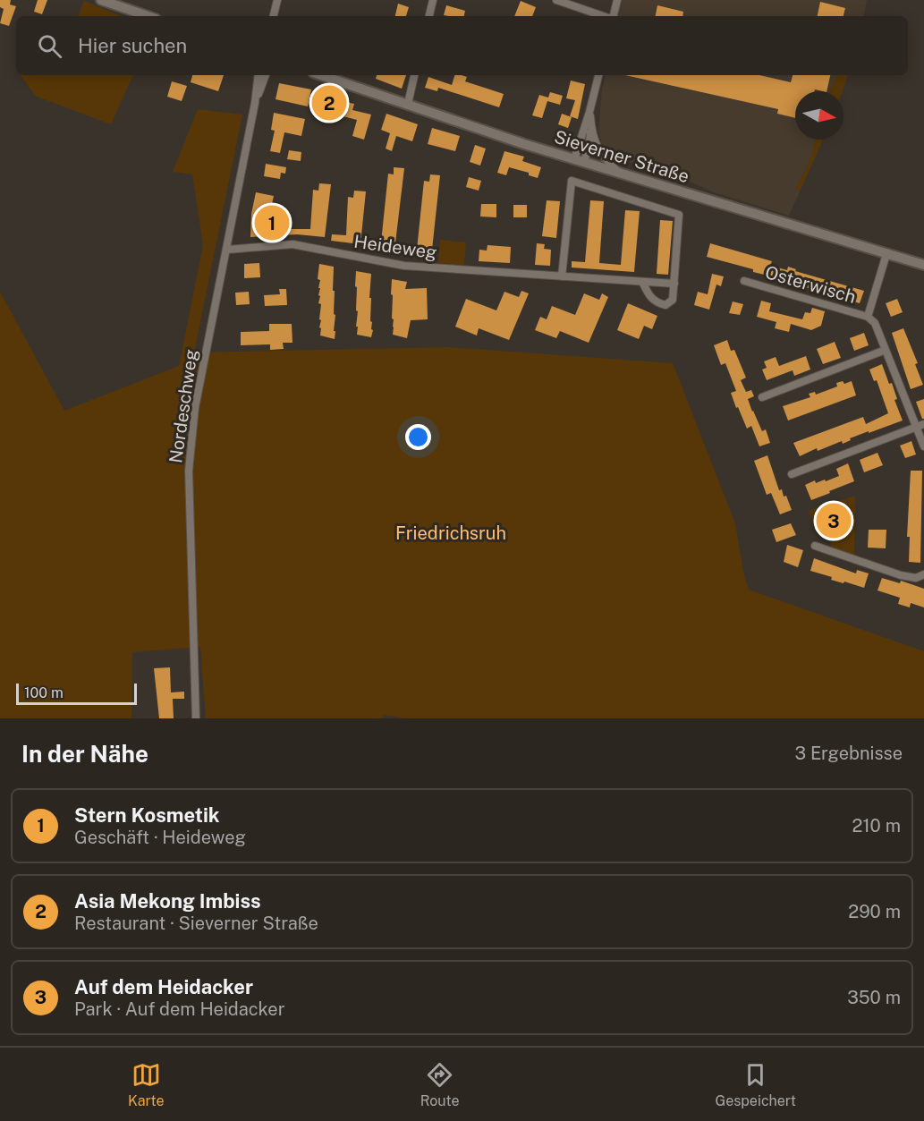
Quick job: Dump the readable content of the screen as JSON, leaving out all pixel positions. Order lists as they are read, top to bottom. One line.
{"streets":{"main road":["Sieverner Straße"],"street":["Heideweg","Osterwisch","Nordeschweg"]},"crossings":[["Heideweg","Nordeschweg"]],"parks":["Friedrichsruh"],"scale_bar":"100 m","north":"right","page":{"search":"Hier suchen","pins":["2","1","3"],"scale":"100 m","heading":["In der Nähe","3 Ergebnisse"],"list":[{"mark":"1","name":"Stern Kosmetik","note":"Geschäft · Heideweg","value":"210 m"},{"mark":"2","name":"Asia Mekong Imbiss","note":"Restaurant · Sieverner Straße","value":"290 m"},{"mark":"3","name":"Auf dem Heidacker","note":"Park · Auf dem Heidacker","value":"350 m"}],"nav":["Karte","Route","Gespeichert"]}}
